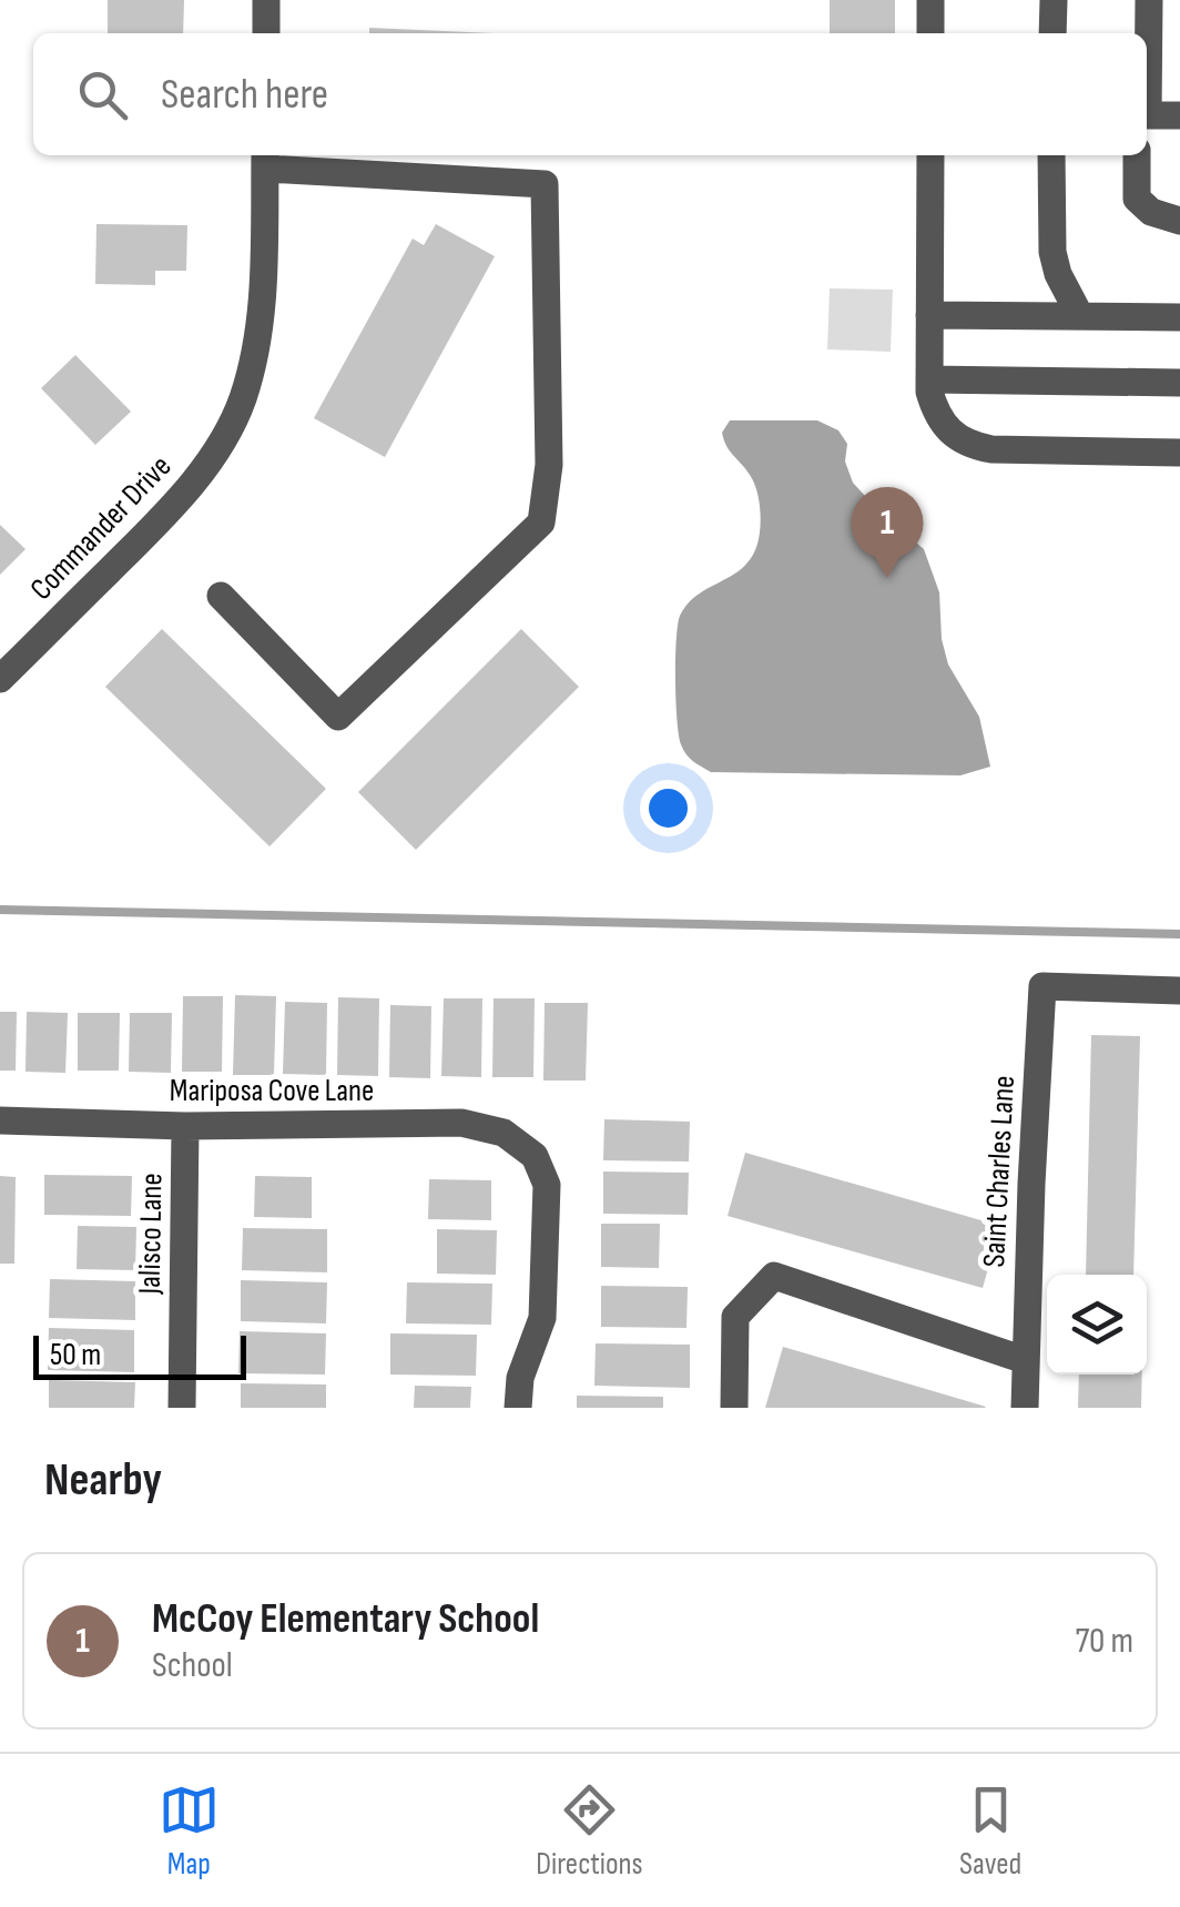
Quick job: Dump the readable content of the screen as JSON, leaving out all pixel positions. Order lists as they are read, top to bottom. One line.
{"streets":{"street":["Commander Drive","Mariposa Cove Lane","Saint Charles Lane","Jalisco Lane"]},"crossings":[["Mariposa Cove Lane","Jalisco Lane"]],"scale_bar":"50 m","page":{"search":"Search here","pins":"1","scale":"50 m","heading":"Nearby","list":[{"mark":"1","name":"McCoy Elementary School","note":"School","value":"70 m"}],"nav":["Map","Directions","Saved"]}}
